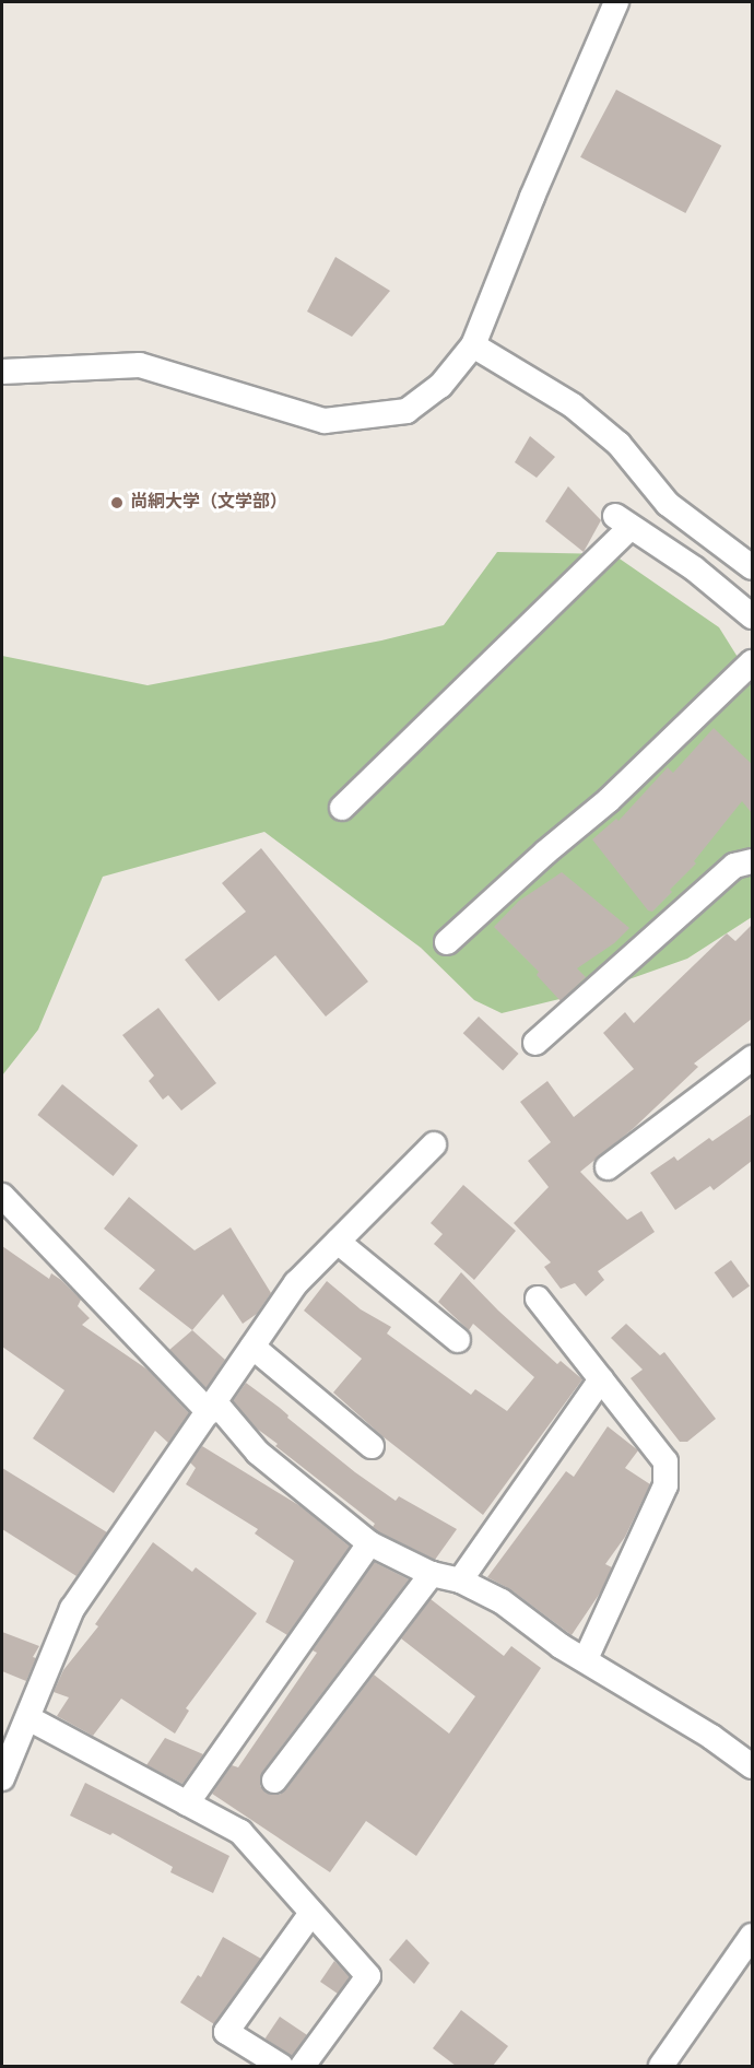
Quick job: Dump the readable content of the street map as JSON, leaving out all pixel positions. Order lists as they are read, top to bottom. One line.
{"places":["尚絅大学（文学部）"]}
